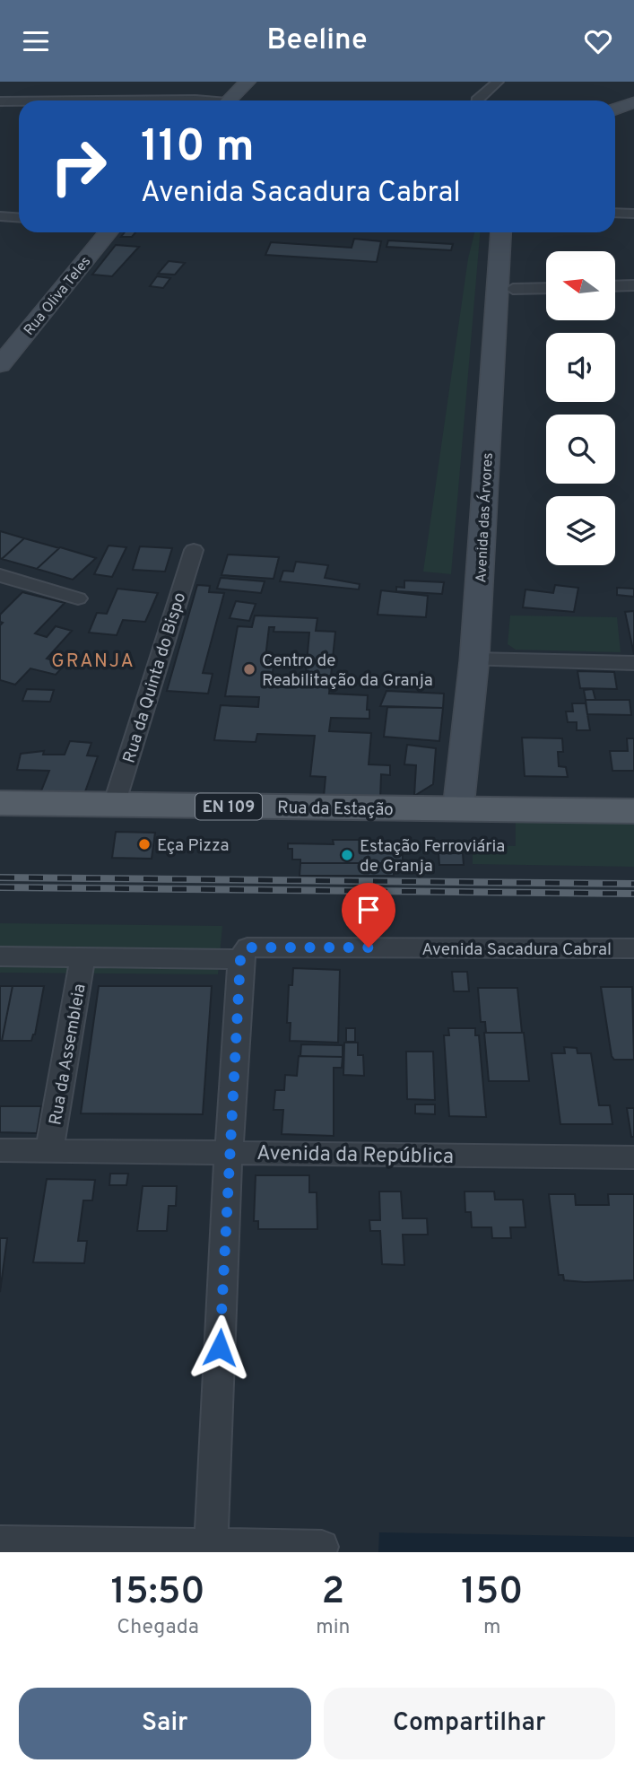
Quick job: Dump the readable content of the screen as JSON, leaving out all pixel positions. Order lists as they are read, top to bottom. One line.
{"streets":{"main road":["Rua Oliva Teles","Avenida das Árvores","EN 109","Rua da Estação"],"street":["Rua da Quinta do Bispo","Avenida Sacadura Cabral","Rua da Assembleia","Avenida da República"]},"crossings":[["Avenida das Árvores","Rua da Estação"],["Rua da Quinta do Bispo","Rua da Estação"],["Avenida Sacadura Cabral","Rua da Assembleia"],["Rua da Assembleia","Avenida da República"]],"districts":["GRANJA"],"places":["Centro de Reabilitação da Granja","Eça Pizza","Estação Ferroviária de Granja"],"north":"left","page":{"header":"Beeline","turn":["110 m","Avenida Sacadura Cabral"],"eta":["15:50","Chegada","2","min","150","m"],"buttons":["Sair","Compartilhar"]}}
